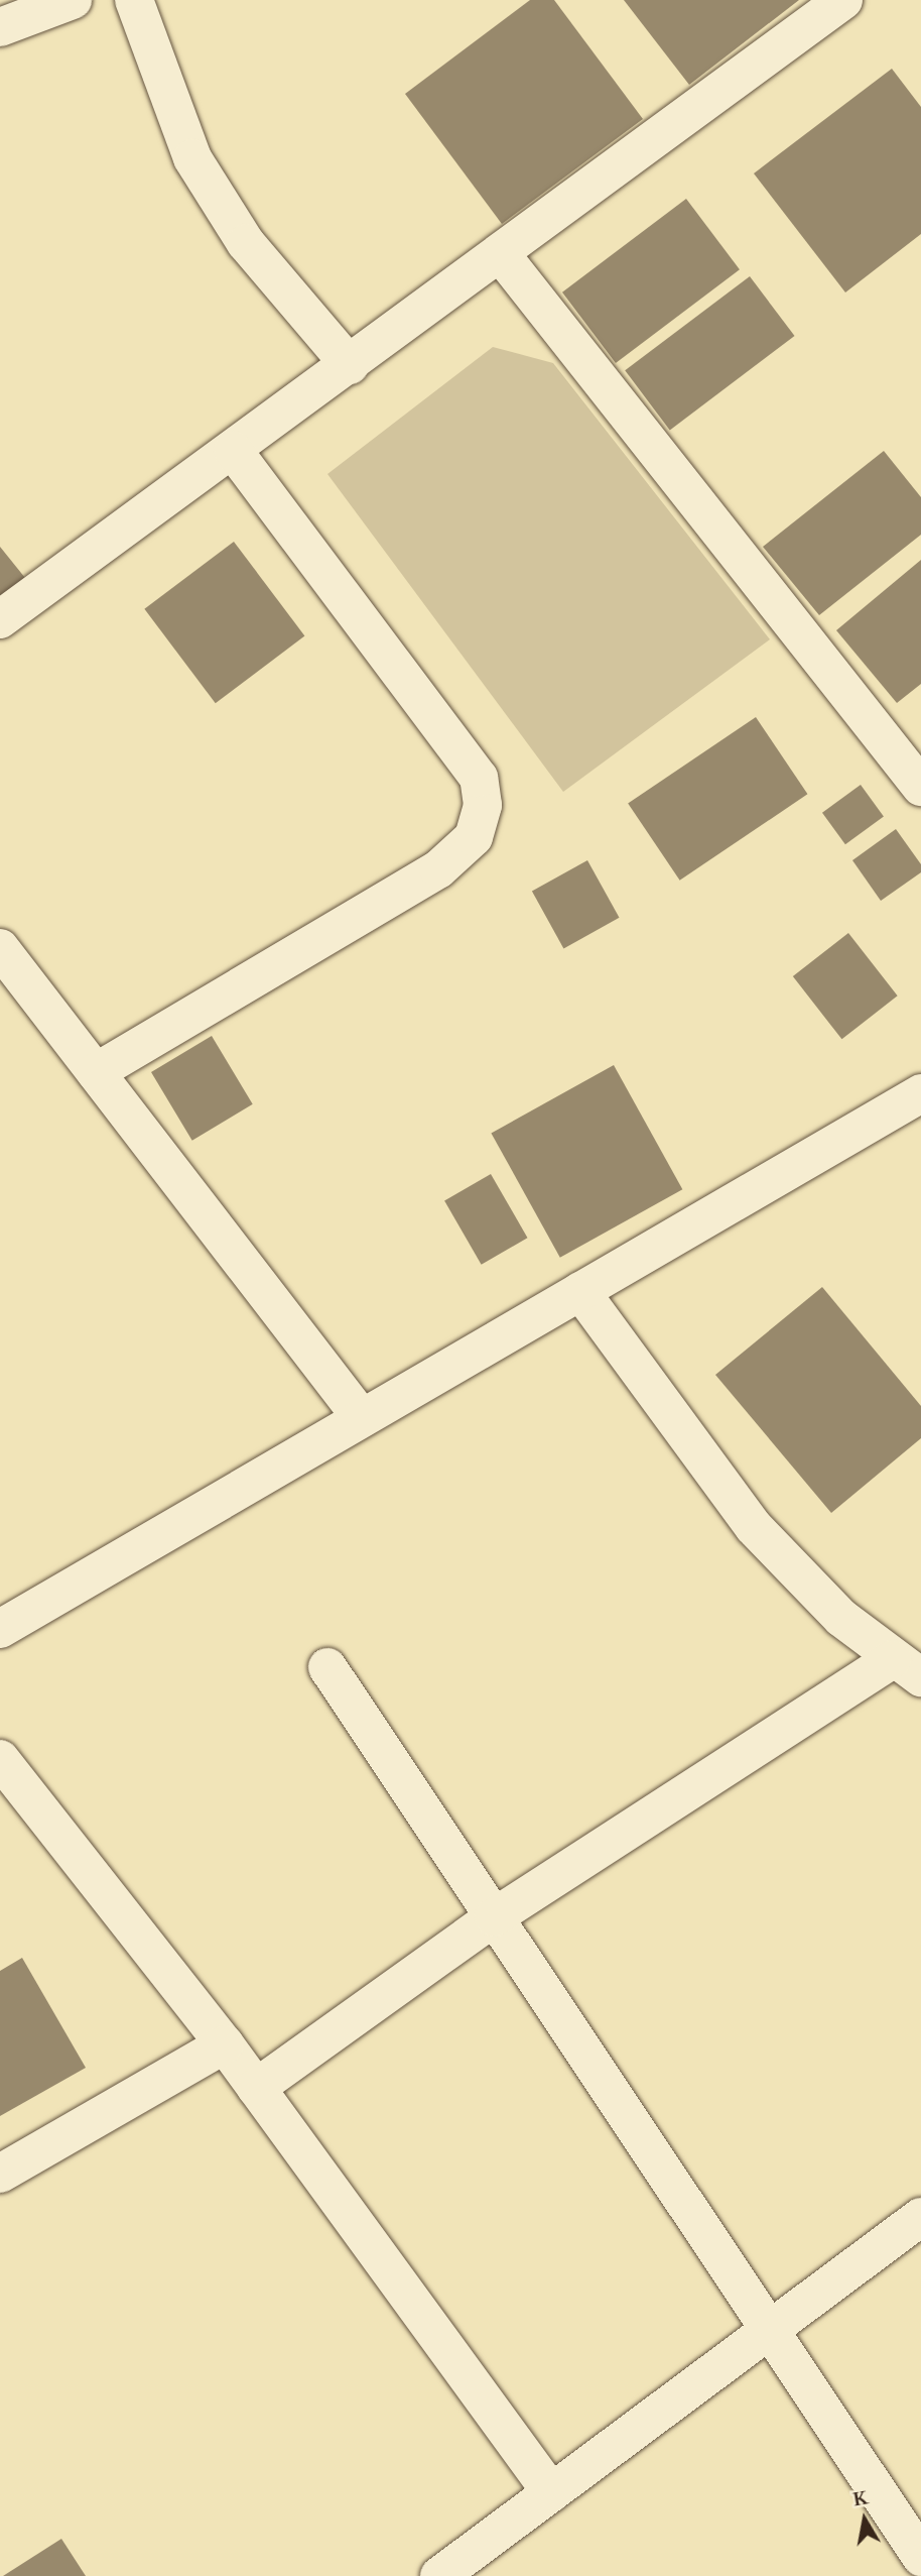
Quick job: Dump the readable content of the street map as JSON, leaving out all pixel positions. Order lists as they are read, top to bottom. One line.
{"north":"top"}
